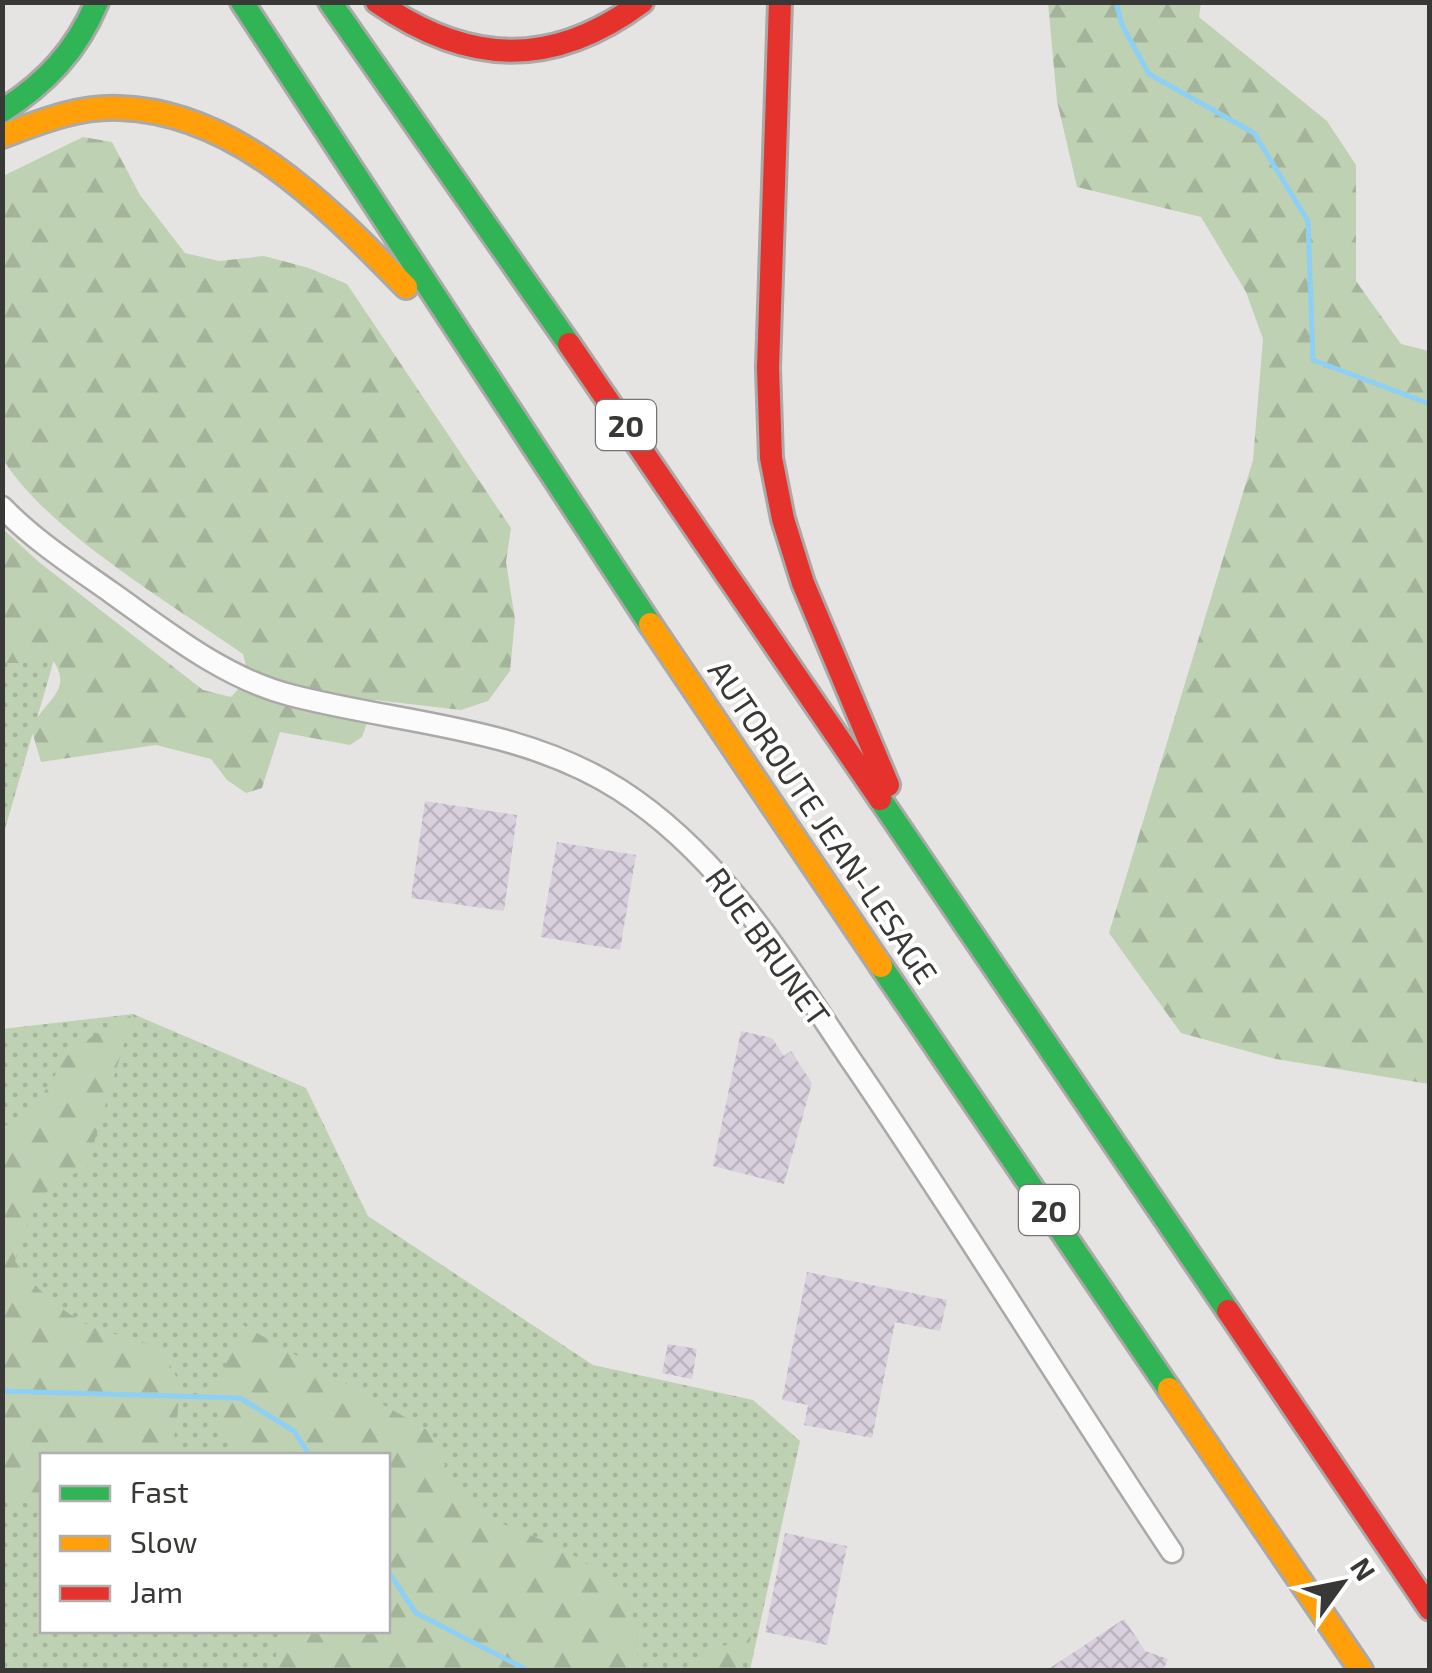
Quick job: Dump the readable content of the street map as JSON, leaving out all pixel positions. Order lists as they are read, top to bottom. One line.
{"streets":{"highway":["20","AUTOROUTE JEAN-LESAGE"],"street":["RUE BRUNET"]},"legend":["Fast","Slow","Jam"],"north":"top right"}
